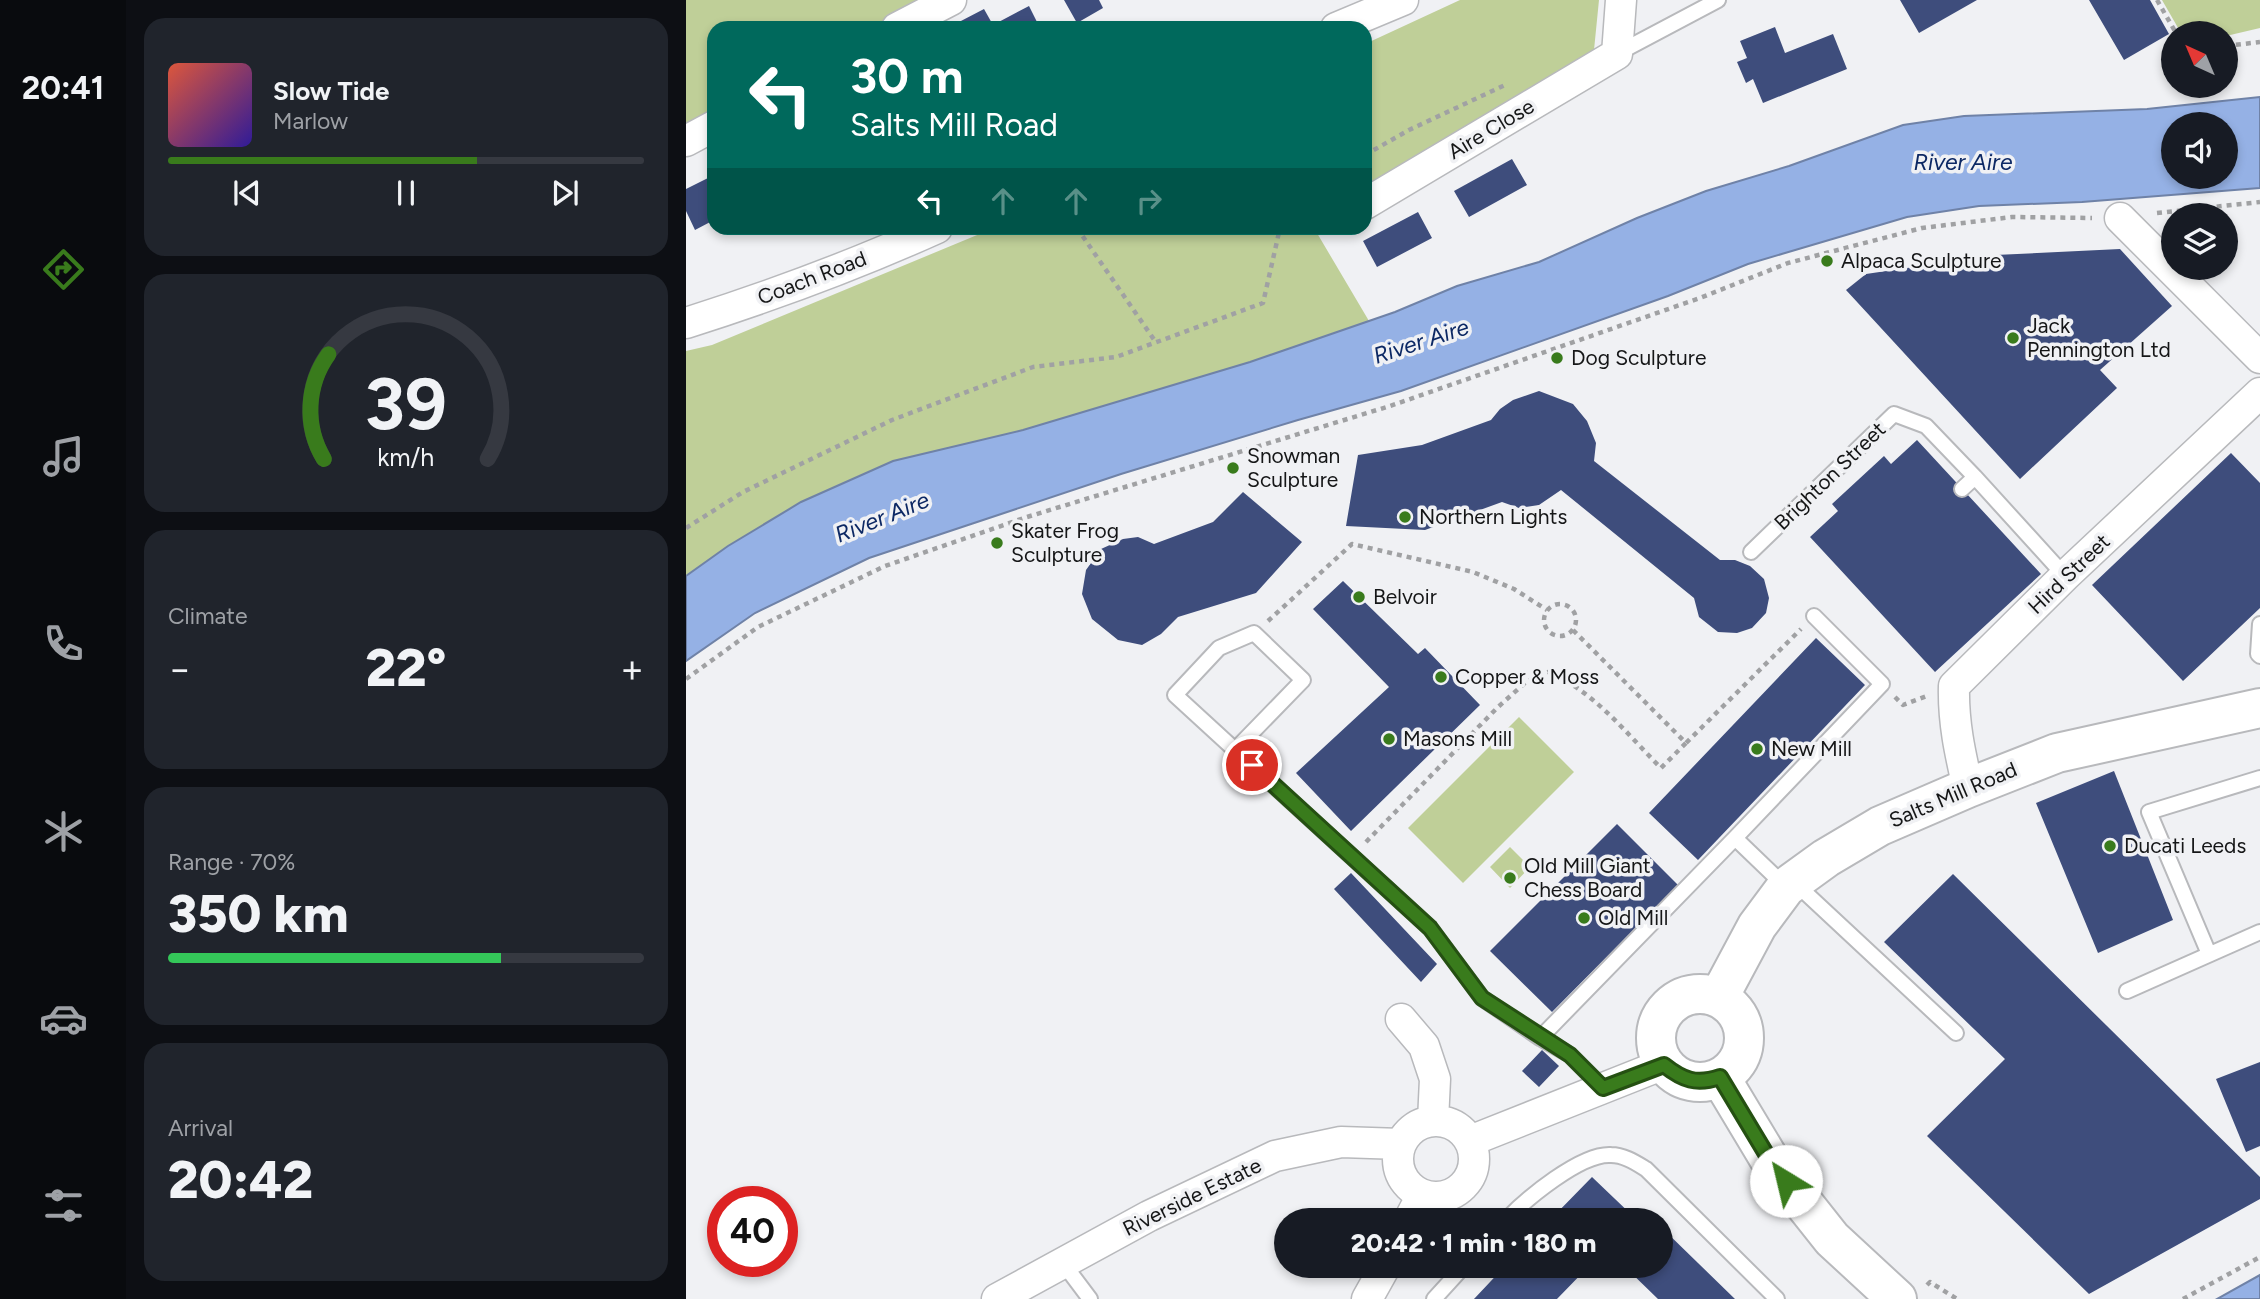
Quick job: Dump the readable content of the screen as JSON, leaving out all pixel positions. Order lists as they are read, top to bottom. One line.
{"streets":{"street":["Aire Close","Coach Road","Hird Street","Salts Mill Road","Riverside Estate"],"lane":["Brighton Street"]},"crossings":[["Brighton Street","Hird Street"]],"water":["River Aire"],"places":["Alpaca Sculpture","Jack Pennington Ltd","Dog Sculpture","Snowman Sculpture","Northern Lights","Skater Frog Sculpture","Belvoir","Copper & Moss","Masons Mill","New Mill","Ducati Leeds","Old Mill Giant Chess Board","Old Mill"],"north":"top left","page":{"tabs":"20:41","turn":["30 m","Salts Mill Road"],"song":["Slow Tide","Marlow"],"tile":["Climate",["Range · 70%","350 km"],["Arrival","20:42"]],"heat":["−","22°","+"],"limit":"40","trip":"20:42 · 1 min · 180 m","gauge":["39","km/h"]}}
